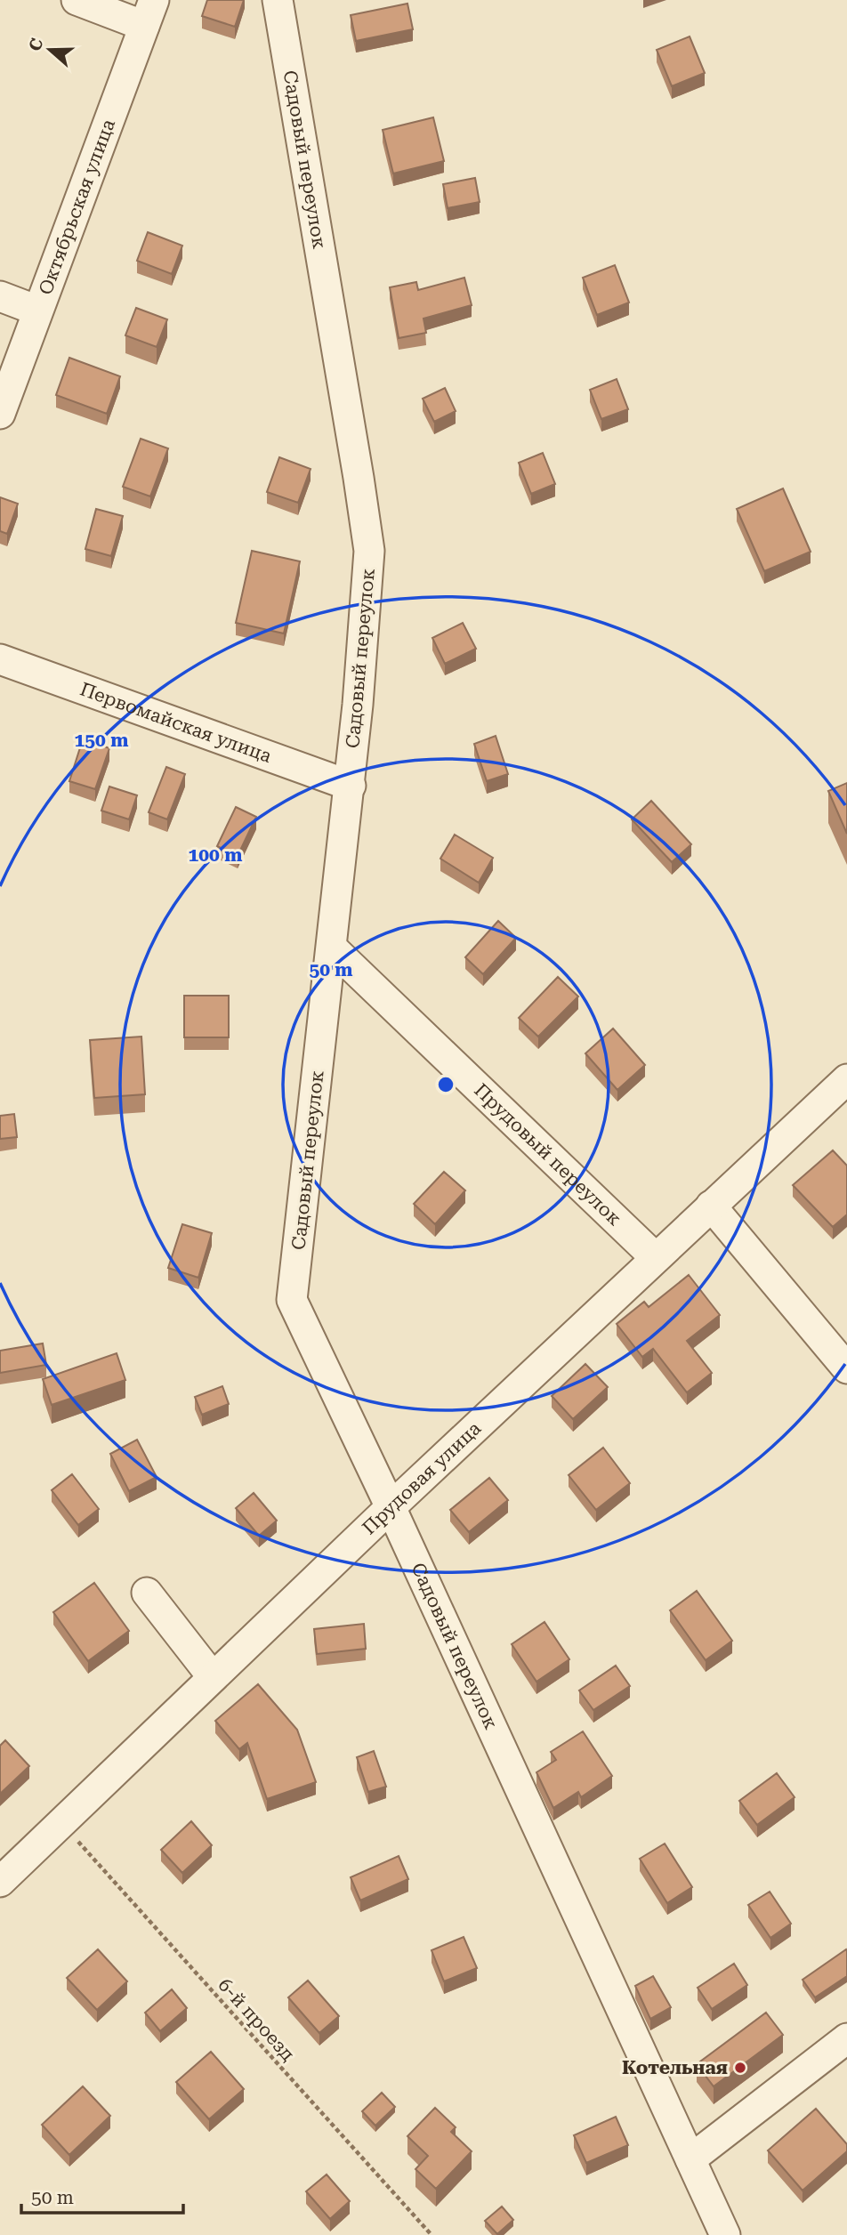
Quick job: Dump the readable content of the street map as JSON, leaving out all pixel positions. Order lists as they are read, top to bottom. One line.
{"streets":{"street":["Садовый переулок","Октябрьская улица","Первомайская улица","Прудовый переулок","Прудовая улица"],"path":["6-й проезд"]},"crossings":[["Садовый переулок","Первомайская улица"],["Садовый переулок","Прудовый переулок"],["Садовый переулок","Прудовая улица"],["Прудовый переулок","Прудовая улица"],["Прудовая улица","6-й проезд"]],"places":["Котельная"],"scale_bar":"50 m","north":"left","rings":["150 m","100 m","50 m"]}
